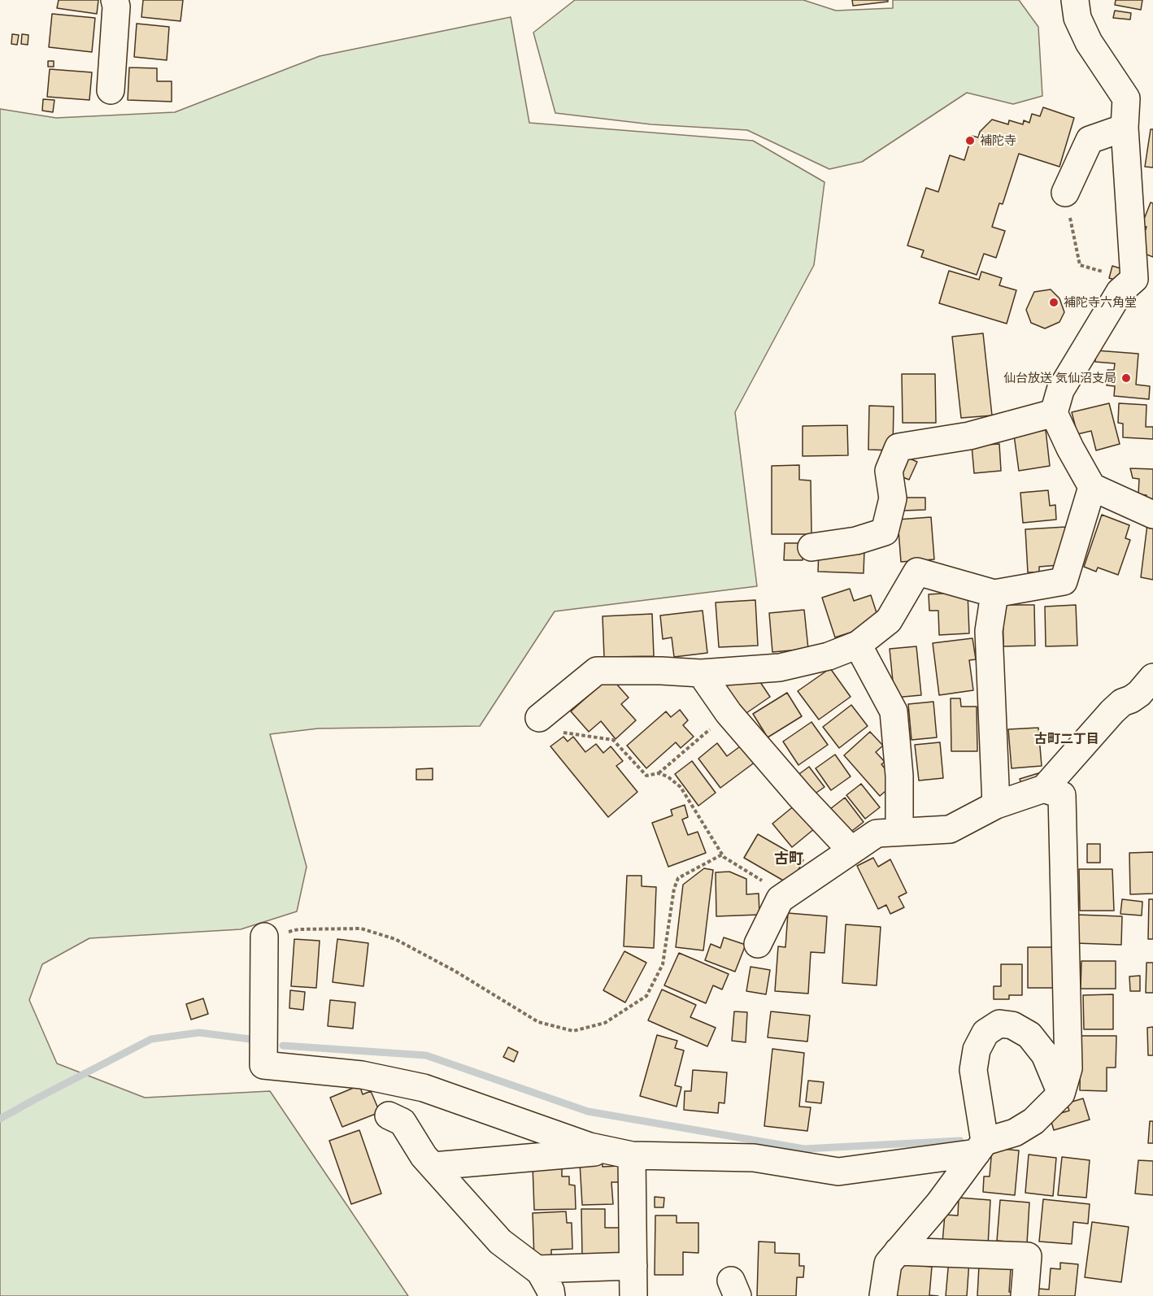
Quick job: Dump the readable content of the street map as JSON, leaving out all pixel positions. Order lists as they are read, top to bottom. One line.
{"districts":["古町二丁目","古町"],"places":["補陀寺","補陀寺六角堂","仙台放送 気仙沼支局"]}
